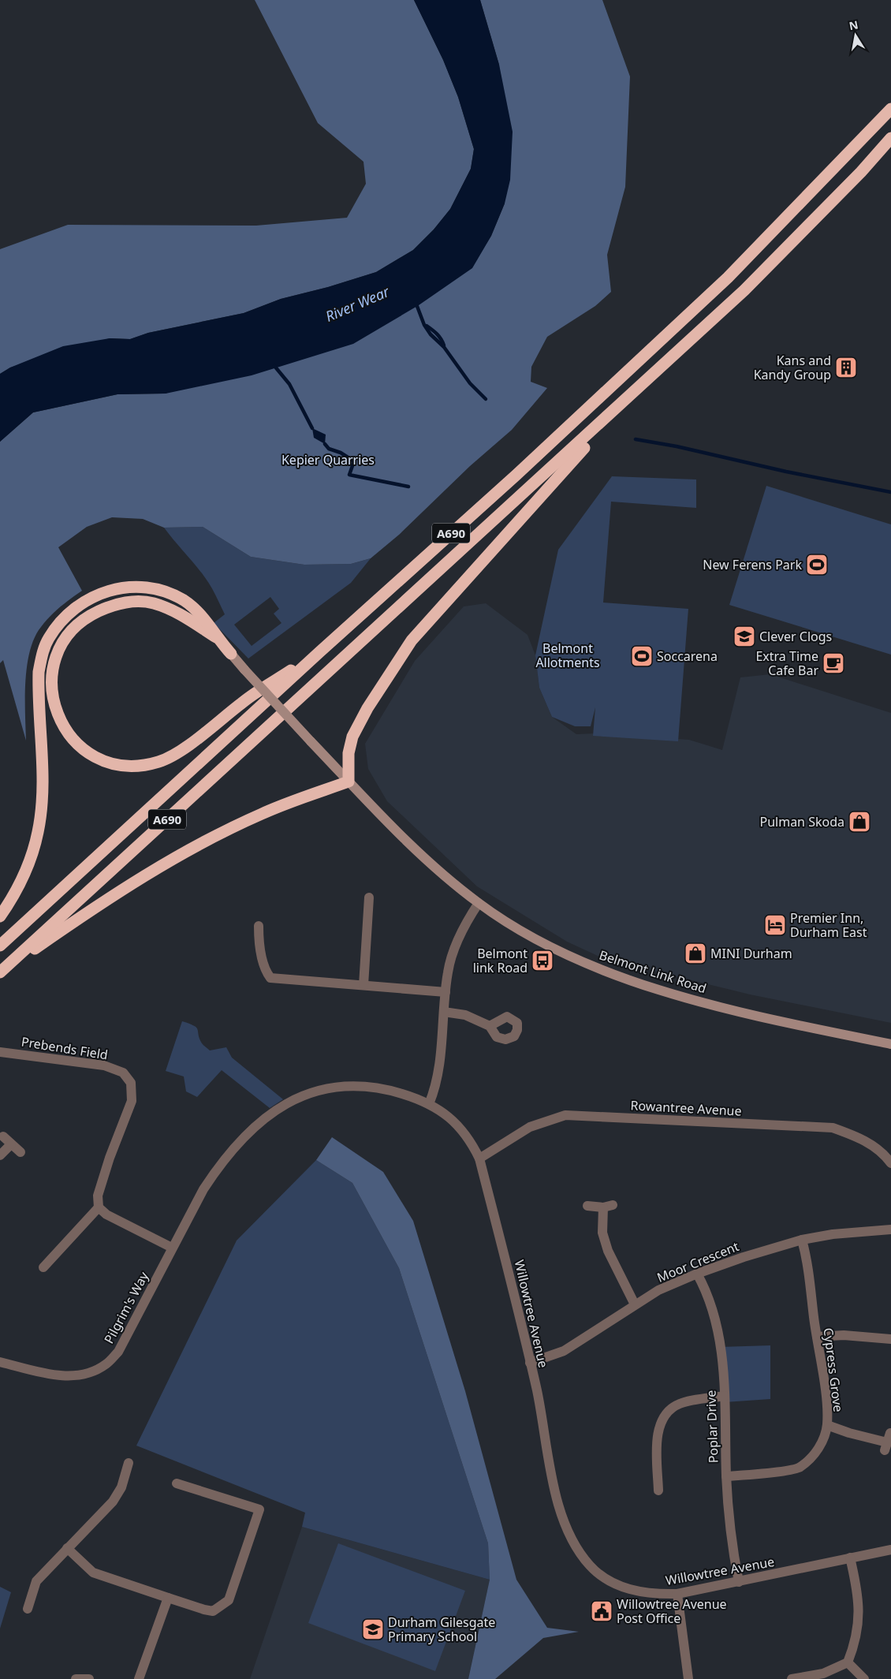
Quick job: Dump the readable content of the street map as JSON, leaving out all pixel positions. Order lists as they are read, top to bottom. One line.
{"streets":{"highway":["A690"],"street":["Belmont Link Road","Prebends Field","Rowantree Avenue","Moor Crescent","Pilgrim's Way","Willowtree Avenue","Cypress Grove","Poplar Drive"]},"crossings":[["Rowantree Avenue","Willowtree Avenue"],["Moor Crescent","Willowtree Avenue"],["Moor Crescent","Cypress Grove"],["Moor Crescent","Poplar Drive"],["Pilgrim's Way","Willowtree Avenue"],["Willowtree Avenue","Poplar Drive"],["Cypress Grove","Poplar Drive"]],"water":["River Wear"],"parks":["Kepier Quarries","Belmont Allotments"],"places":{"building":["Kans and Kandy Group"],"sports":["New Ferens Park","Soccarena"],"school or university":["Clever Clogs","Durham Gilesgate Primary School"],"cafe":["Extra Time Cafe Bar"],"shop":["Pulman Skoda","MINI Durham"],"hotel":["Premier Inn, Durham East"],"bus stop":["Belmont link Road"],"public building":["Willowtree Avenue Post Office"]},"north":"top"}
